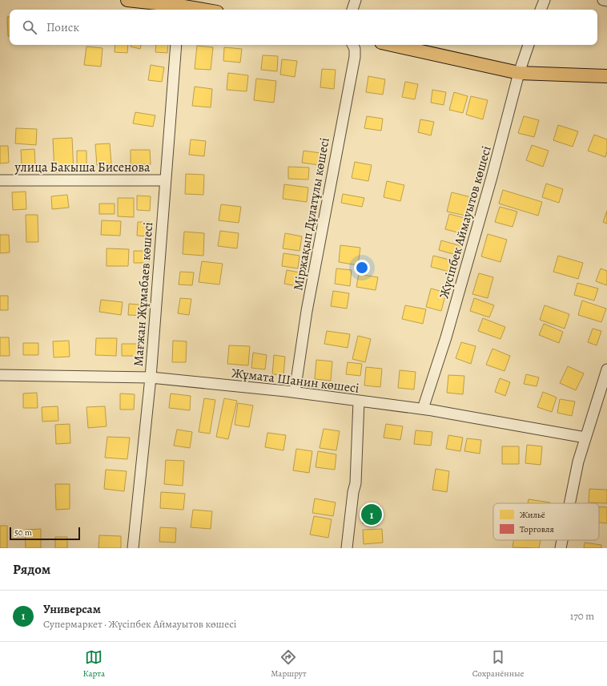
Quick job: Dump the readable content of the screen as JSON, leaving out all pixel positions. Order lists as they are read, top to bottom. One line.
{"streets":{"street":["улица Бакыша Бисенова","Міржақып Дұлатұлы көшесі","Жүсіпбек Аймауытов көшесі","Мағжан Жұмабаев көшесі","Жұмата Шанин көшесі"]},"crossings":[["улица Бакыша Бисенова","Мағжан Жұмабаев көшесі"],["Міржақып Дұлатұлы көшесі","Жұмата Шанин көшесі"],["Жүсіпбек Аймауытов көшесі","Жұмата Шанин көшесі"],["Мағжан Жұмабаев көшесі","Жұмата Шанин көшесі"]],"legend":["Жильё","Торговля"],"scale_bar":"50 m","page":{"search":"Поиск","pins":"1","scale":"50 m","heading":"Рядом","list":[{"mark":"1","name":"Универсам","note":"Супермаркет · Жүсіпбек Аймауытов көшесі","value":"170 m"}],"nav":["Карта","Маршрут","Сохранённые"]}}
